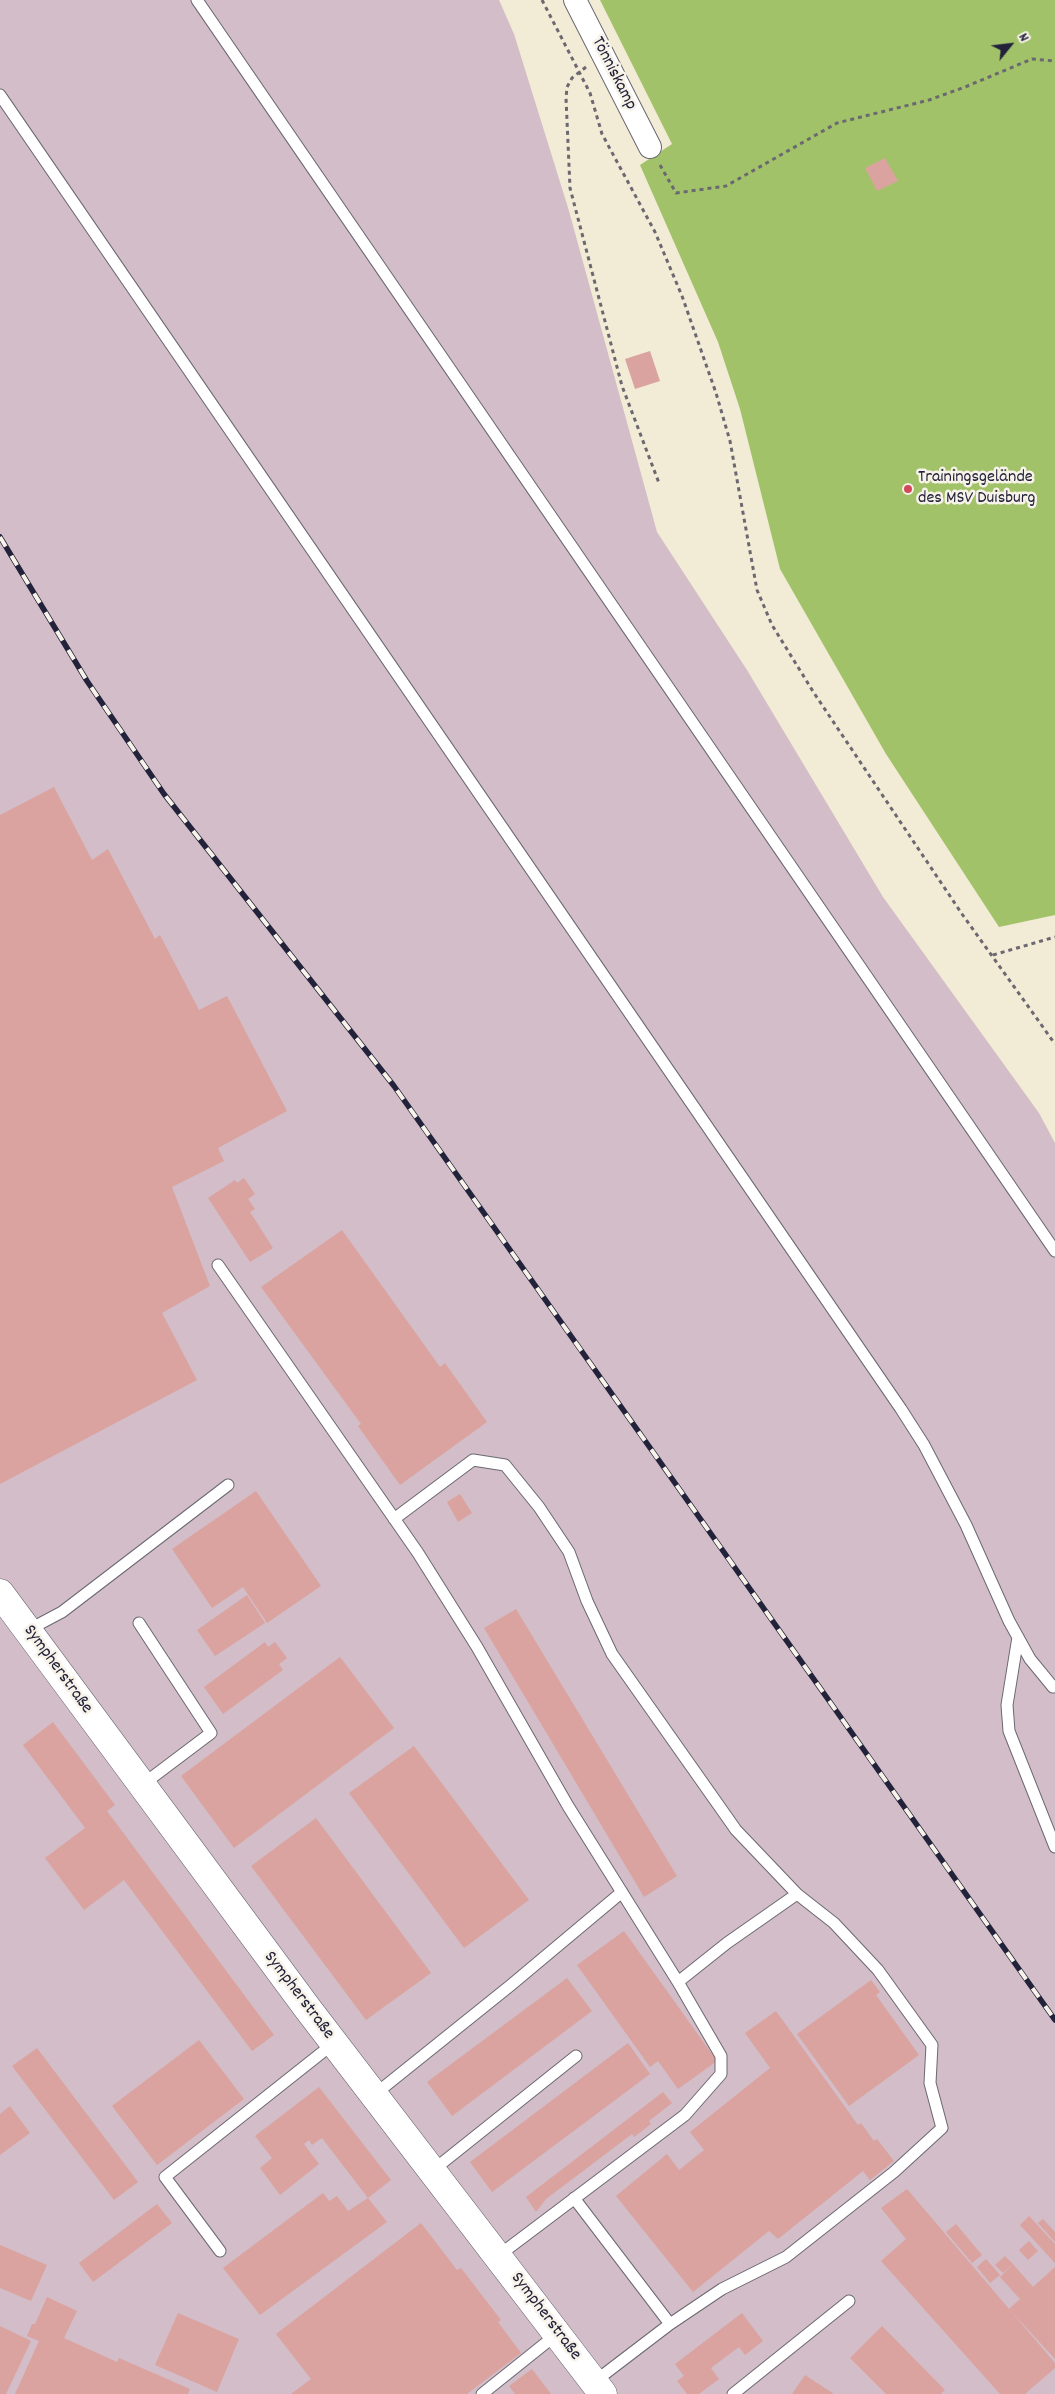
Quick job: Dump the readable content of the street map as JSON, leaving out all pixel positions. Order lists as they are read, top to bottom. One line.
{"streets":{"street":["Tönniskamp","Sympherstraße"]},"places":["Trainingsgelände des MSV Duisburg"],"north":"top right"}
